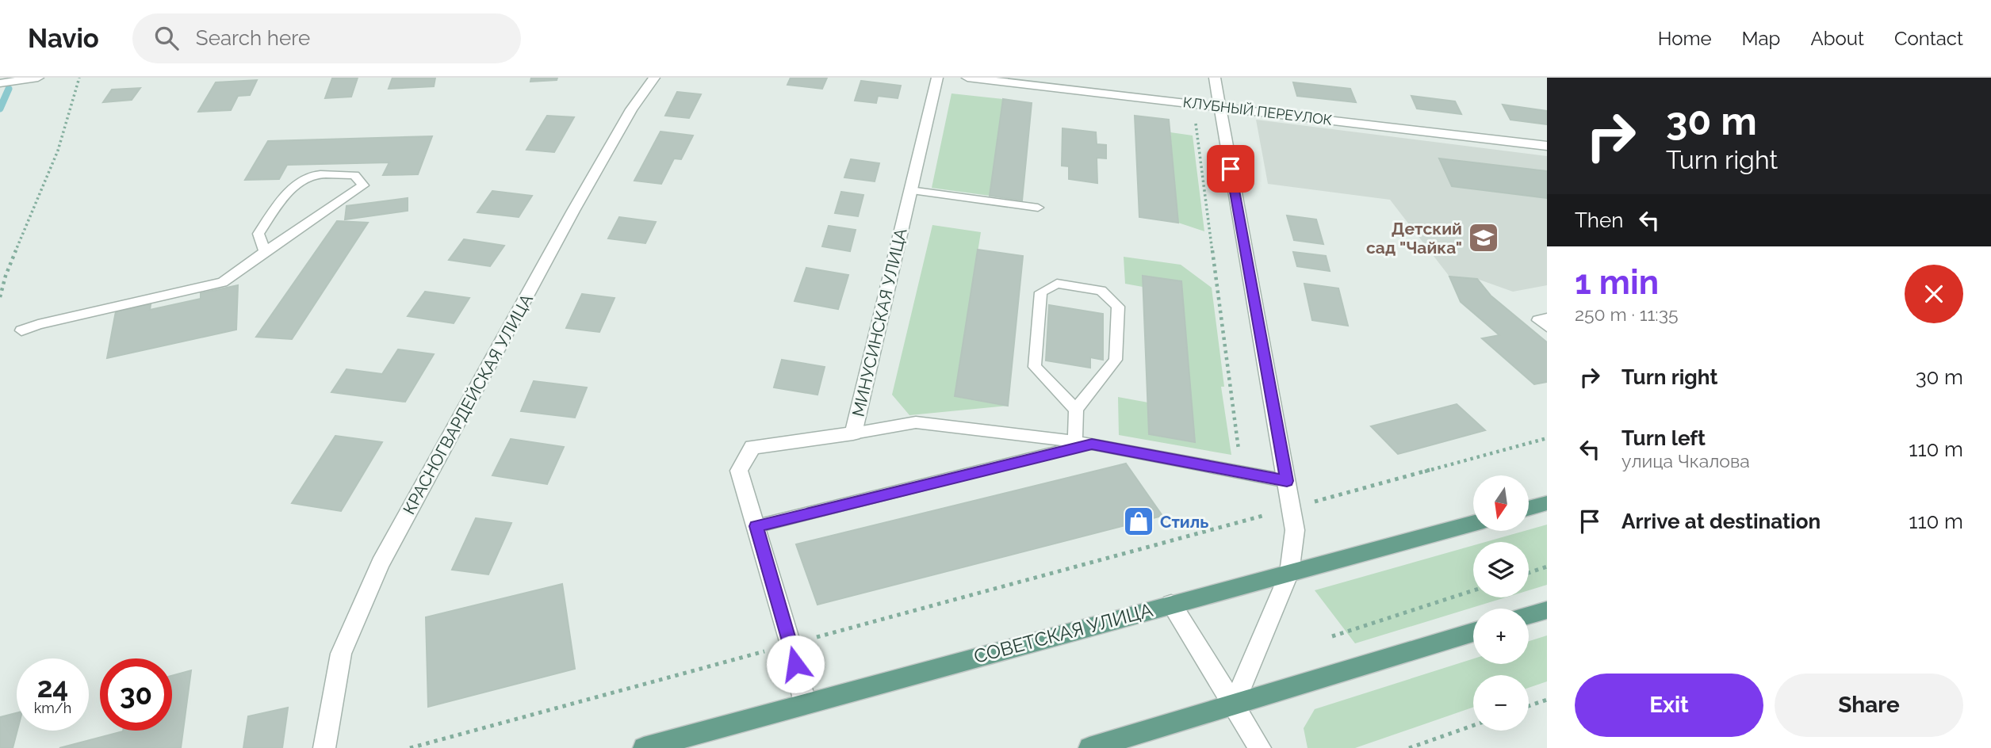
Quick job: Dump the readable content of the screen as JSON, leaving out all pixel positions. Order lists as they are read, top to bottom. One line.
{"streets":{"main road":["СОВЕТСКАЯ УЛИЦА"],"street":["КЛУБНЫЙ ПЕРЕУЛОК","МИНУСИНСКАЯ УЛИЦА","КРАСНОГВАРДЕЙСКАЯ УЛИЦА"]},"crossings":[["МИНУСИНСКАЯ УЛИЦА","СОВЕТСКАЯ УЛИЦА"]],"places":{"school or university":["Детский сад \"Чайка\""],"shop":["Стиль"]},"north":"bottom","page":{"header":"Navio","search":"Search here","nav":["Home","Map","About","Contact"],"turn":["30 m","Turn right"],"then":"Then","heading":["1 min","250 m · 11:35"],"list":[{"name":"Turn right","value":"30 m"},{"name":"Turn left","note":"улица Чкалова","value":"110 m"},{"name":"Arrive at destination","value":"110 m"}],"map_buttons":["+","−"],"speed":"24 km/h","limit":"30","buttons":["Exit","Share"]}}
